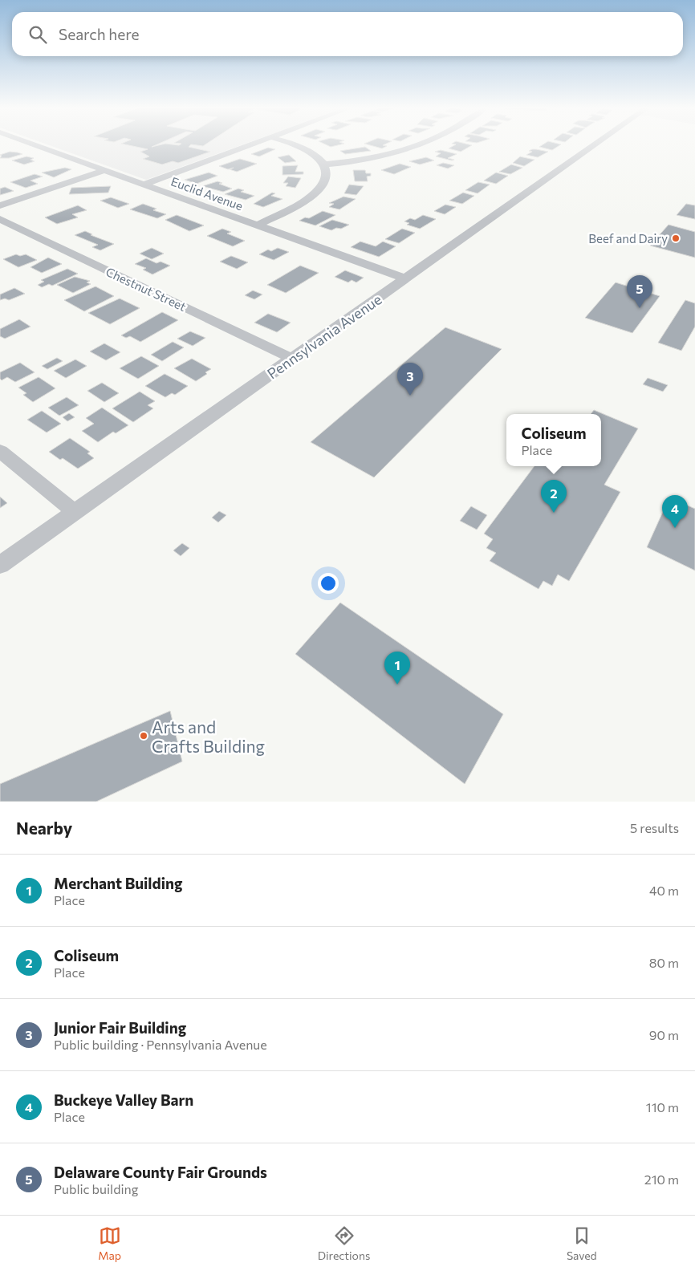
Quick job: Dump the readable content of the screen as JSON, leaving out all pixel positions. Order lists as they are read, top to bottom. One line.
{"streets":{"street":["Euclid Avenue","Chestnut Street","Pennsylvania Avenue"]},"crossings":[["Euclid Avenue","Pennsylvania Avenue"],["Chestnut Street","Pennsylvania Avenue"]],"places":["Beef and Dairy","Arts and Crafts Building"],"page":{"search":"Search here","pins":["5","3","2","4","1"],"popup":["Coliseum","Place"],"heading":["Nearby","5 results"],"list":[{"mark":"1","name":"Merchant Building","note":"Place","value":"40 m"},{"mark":"2","name":"Coliseum","note":"Place","value":"80 m"},{"mark":"3","name":"Junior Fair Building","note":"Public building · Pennsylvania Avenue","value":"90 m"},{"mark":"4","name":"Buckeye Valley Barn","note":"Place","value":"110 m"},{"mark":"5","name":"Delaware County Fair Grounds","note":"Public building","value":"210 m"}],"nav":["Map","Directions","Saved"]}}
